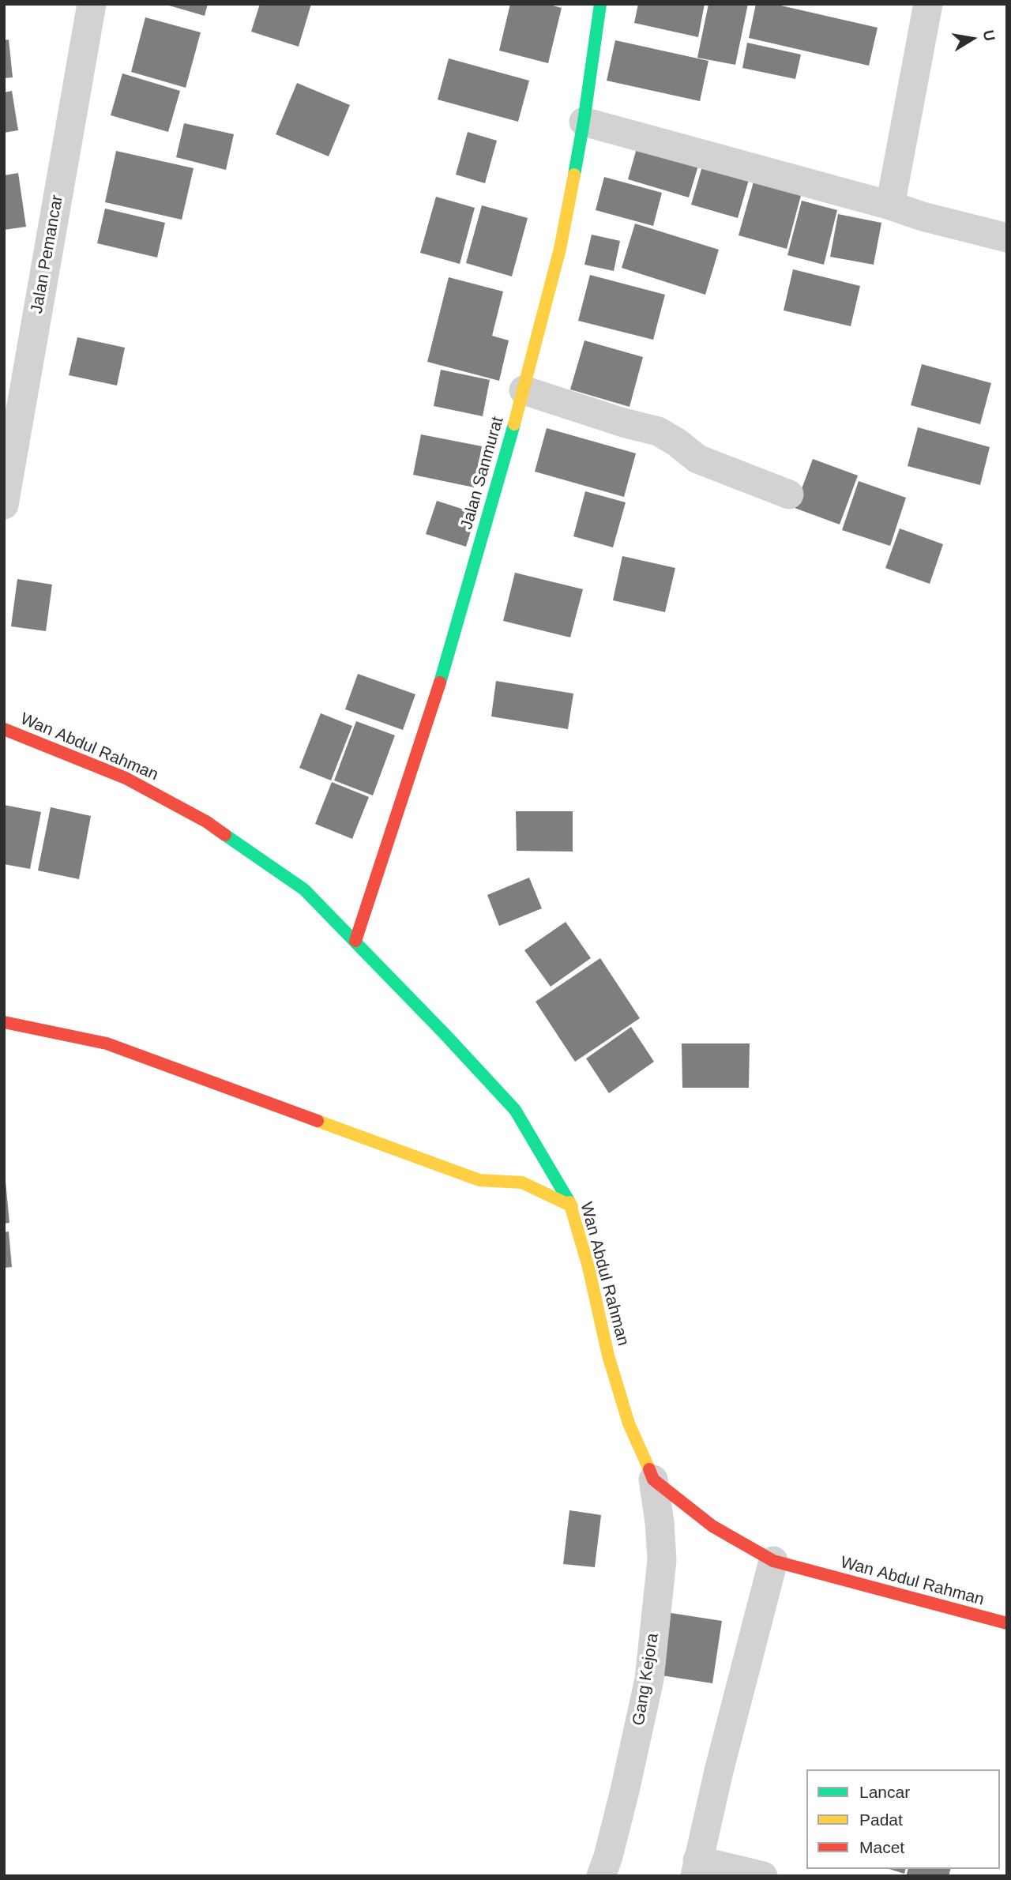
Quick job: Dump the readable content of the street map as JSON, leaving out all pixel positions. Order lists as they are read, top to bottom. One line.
{"streets":{"street":["Jalan Pemancar","Jalan Sanmurat","Wan Abdul Rahman","Gang Kejora"]},"crossings":[["Jalan Sanmurat","Wan Abdul Rahman"],["Wan Abdul Rahman","Gang Kejora"]],"legend":["Lancar","Padat","Macet"],"north":"right"}
